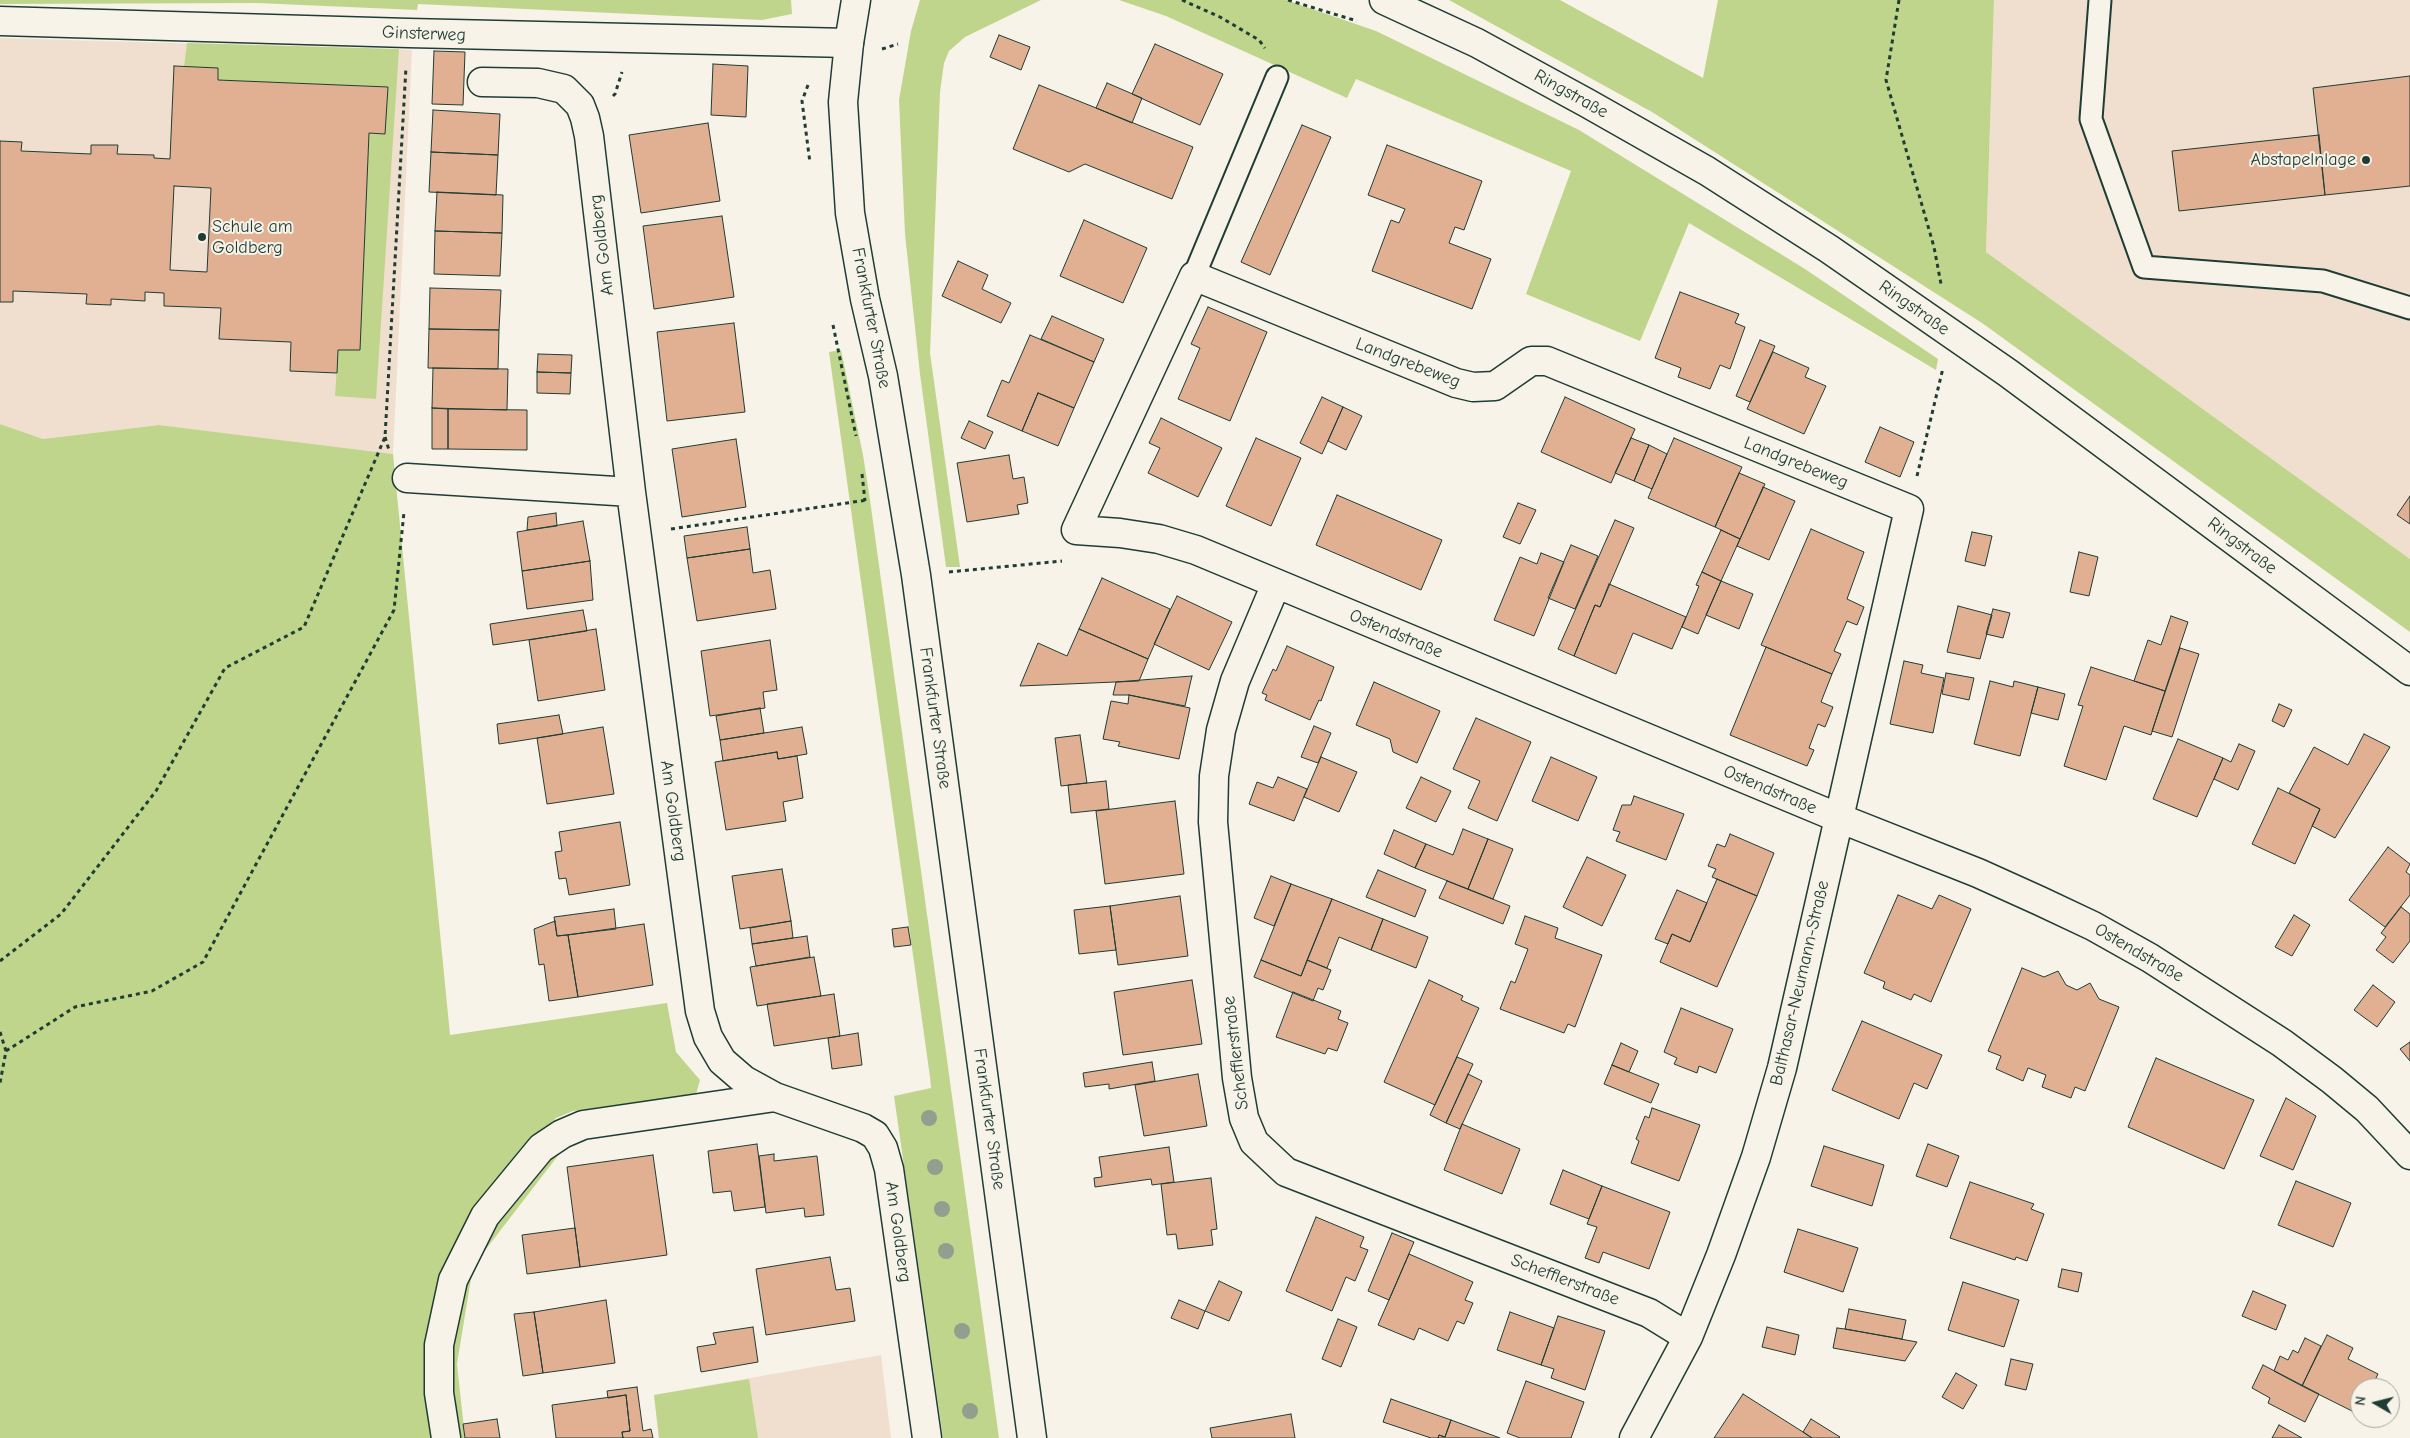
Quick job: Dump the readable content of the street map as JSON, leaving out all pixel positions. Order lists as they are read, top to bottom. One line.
{"streets":{"street":["Ginsterweg","Ringstraße","Am Goldberg","Frankfurter Straße","Landgrebeweg","Ostendstraße","Balthasar-Neumann-Straße","Schefflerstraße"]},"crossings":[["Ginsterweg","Frankfurter Straße"],["Landgrebeweg","Ostendstraße"],["Landgrebeweg","Balthasar-Neumann-Straße"],["Ostendstraße","Balthasar-Neumann-Straße"],["Ostendstraße","Schefflerstraße"],["Balthasar-Neumann-Straße","Schefflerstraße"]],"places":["Abstapelnlage","Schule am Goldberg"],"north":"left"}
